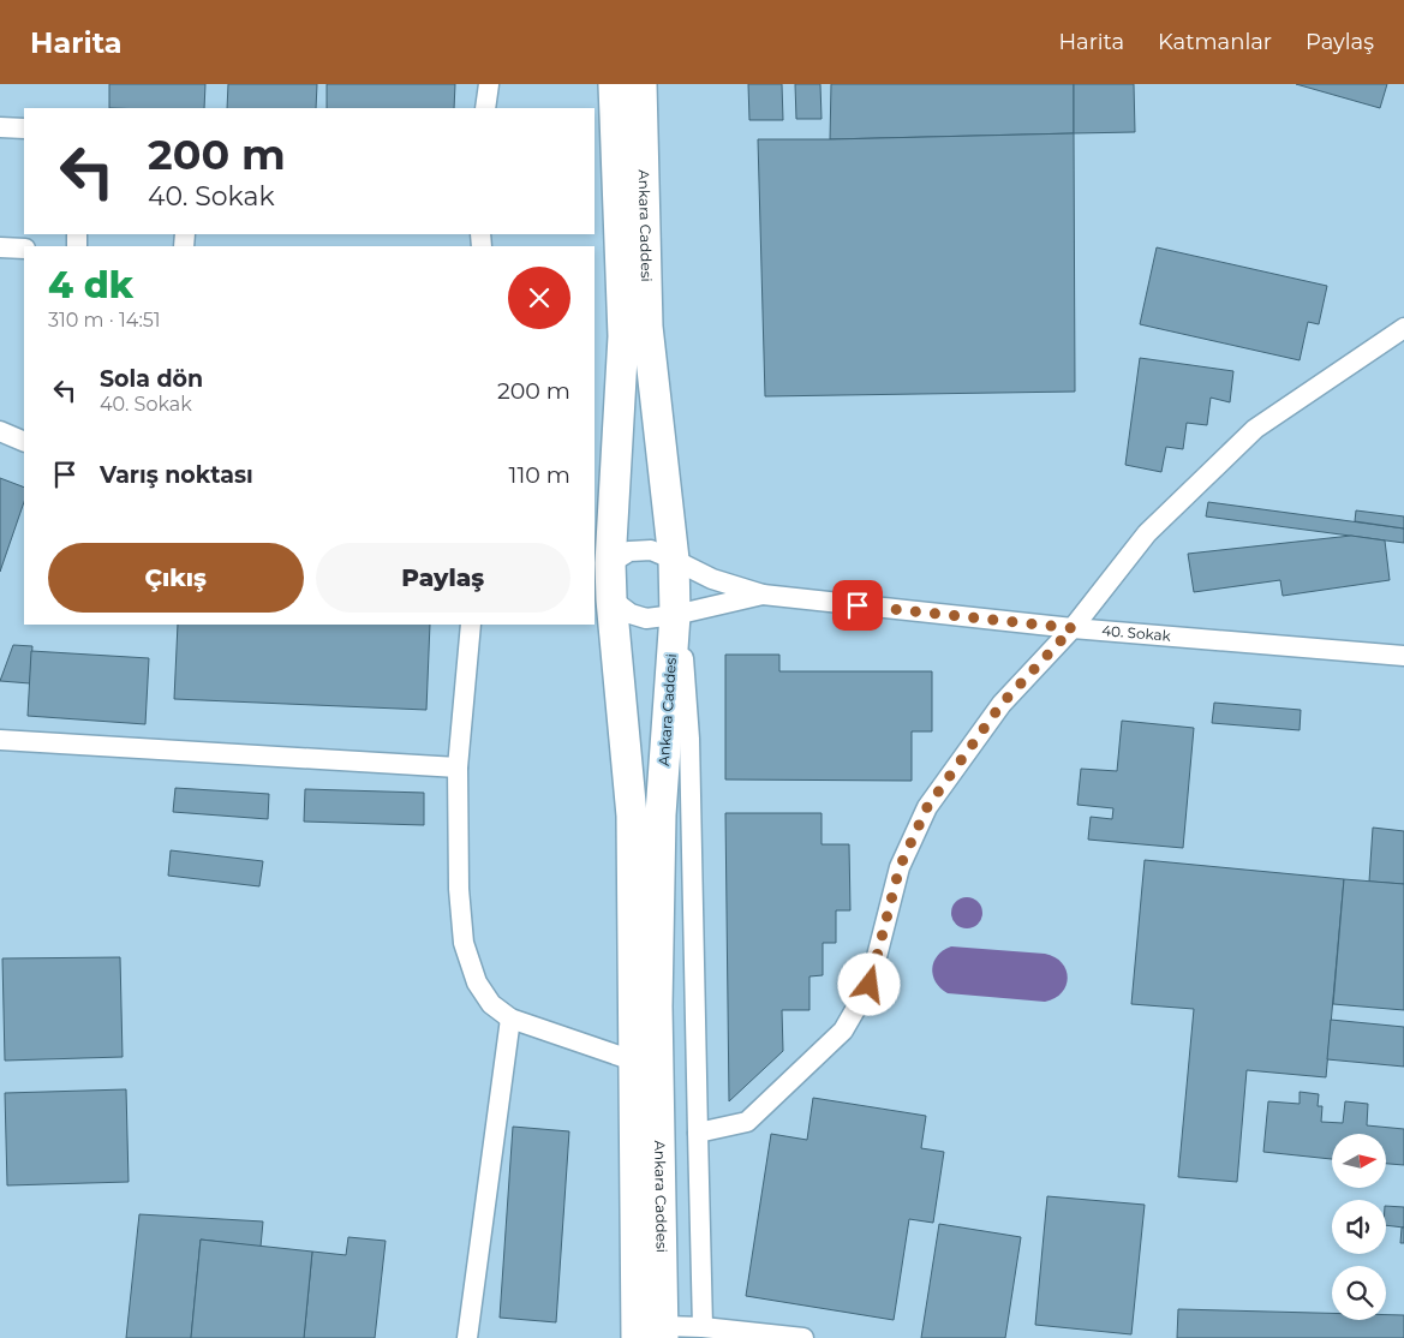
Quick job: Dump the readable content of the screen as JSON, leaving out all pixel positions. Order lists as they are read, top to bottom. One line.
{"streets":{"highway":["Ankara Caddesi"],"street":["40. Sokak"]},"north":"right","page":{"header":"Harita","nav":["Harita","Katmanlar","Paylaş"],"turn":["200 m","40. Sokak"],"heading":["4 dk","310 m · 14:51"],"list":[{"name":"Sola dön","note":"40. Sokak","value":"200 m"},{"name":"Varış noktası","value":"110 m"}],"buttons":["Çıkış","Paylaş"]}}
